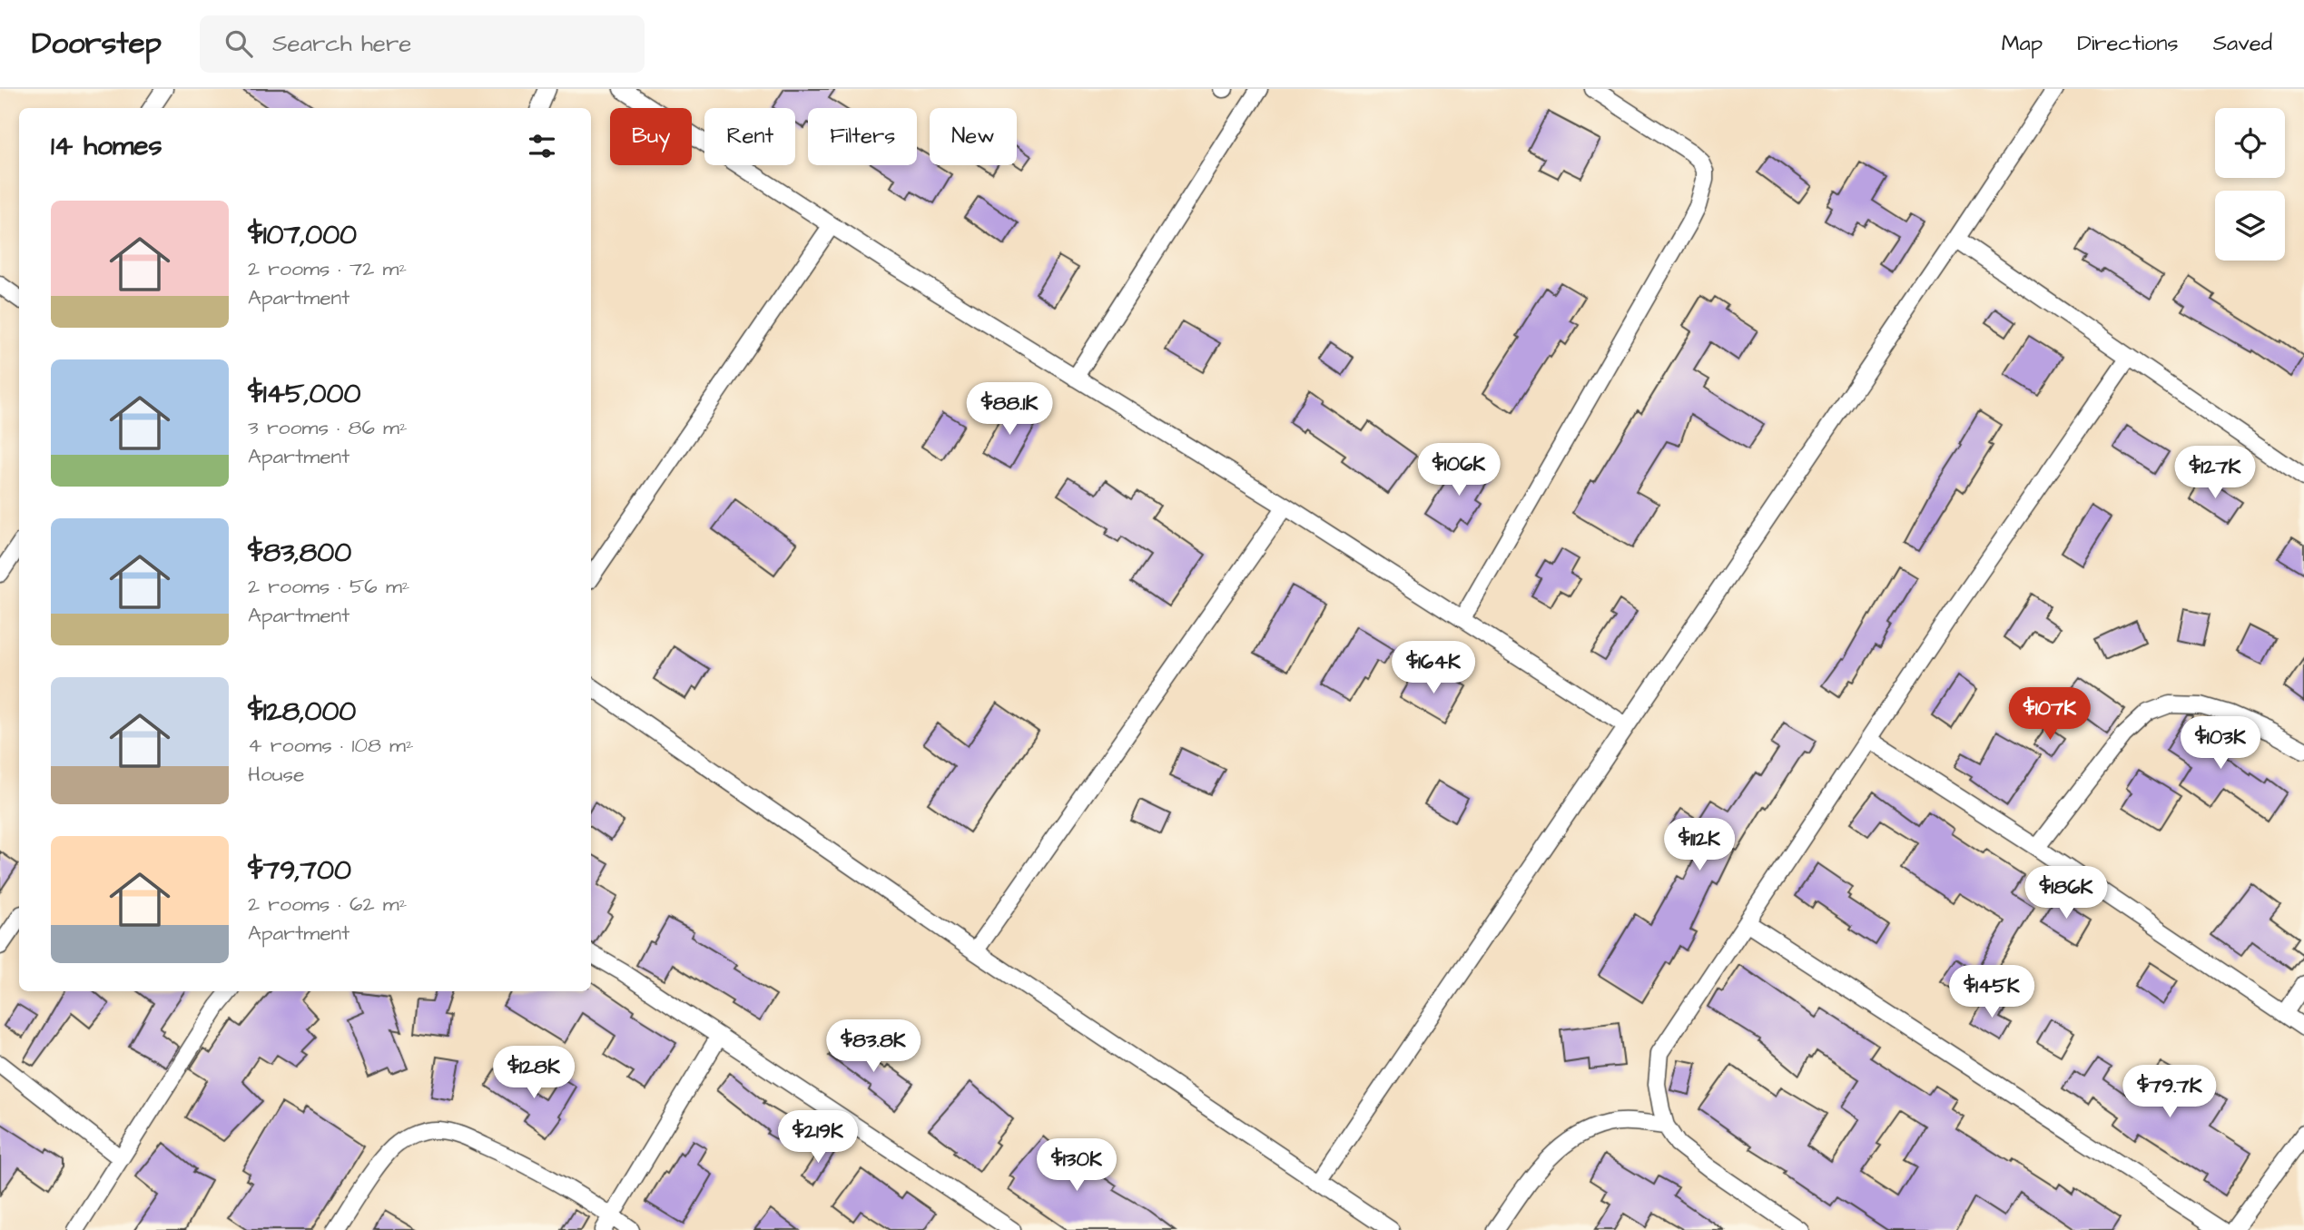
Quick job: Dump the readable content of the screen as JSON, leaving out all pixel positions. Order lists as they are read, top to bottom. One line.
{"page":{"header":"Doorstep","search":"Search here","nav":["Map","Directions","Saved"],"chip":["Buy","Rent","Filters","New"],"heading":"14 homes","list":[{"name":"$107,000","note":"2 rooms · 72 m² · Apartment"},{"name":"$145,000","note":"3 rooms · 86 m² · Apartment"},{"name":"$83,800","note":"2 rooms · 56 m² · Apartment"},{"name":"$128,000","note":"4 rooms · 108 m² · House"},{"name":"$79,700","note":"2 rooms · 62 m² · Apartment"}],"price":["$88.1K","$106K","$127K","$164K","$107K","$103K","$112K","$186K","$145K","$83.8K","$128K","$79.7K","$219K","$130K"]}}
